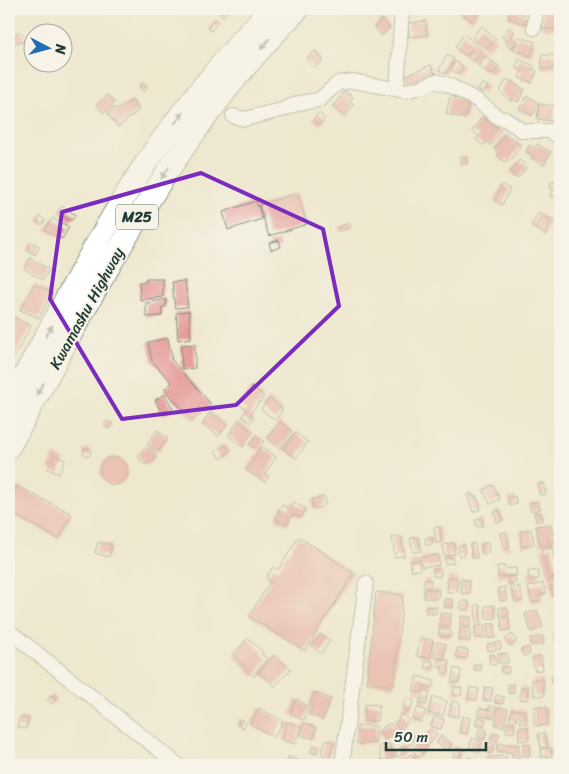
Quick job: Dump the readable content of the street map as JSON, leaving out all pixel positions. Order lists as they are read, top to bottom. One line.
{"streets":{"main road":["M25","Kwamashu Highway"]},"scale_bar":"50 m","north":"right"}
